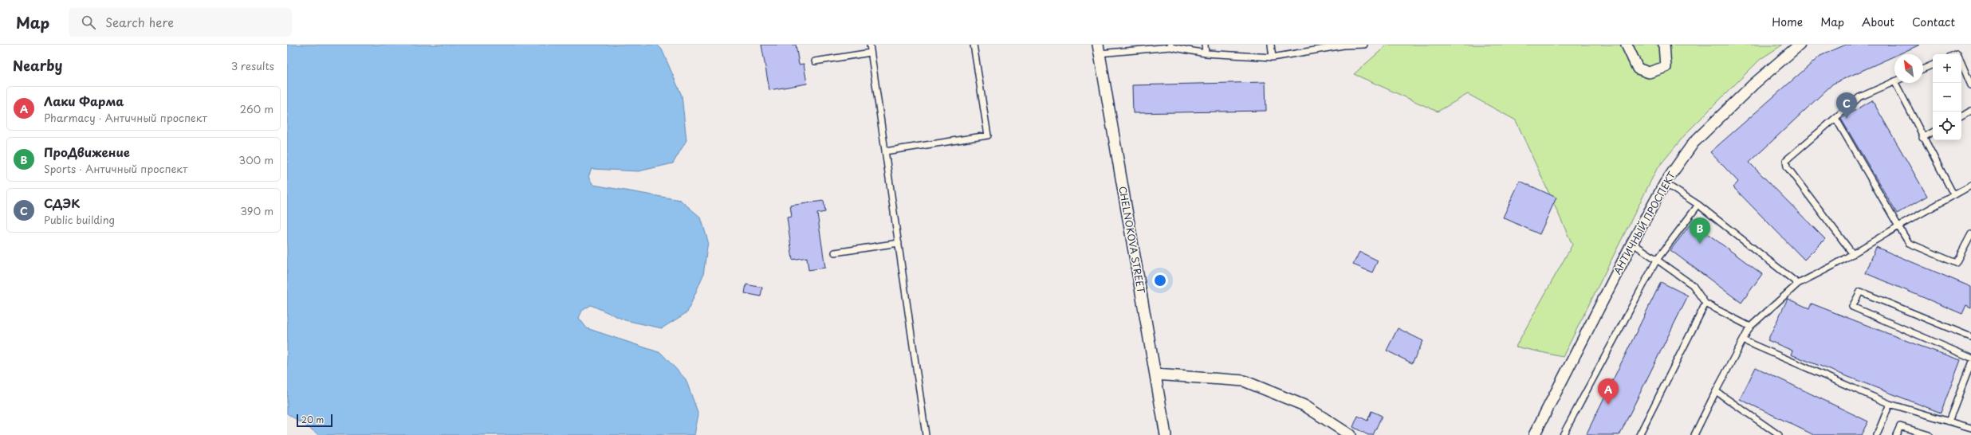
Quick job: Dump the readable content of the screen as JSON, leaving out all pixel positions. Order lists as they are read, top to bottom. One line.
{"streets":{"street":["АНТИЧНЫЙ ПРОСПЕКТ","CHELNOKOVA STREET"]},"scale_bar":"20 m","north":"top left","page":{"header":"Map","search":"Search here","nav":["Home","Map","About","Contact"],"heading":["Nearby","3 results"],"map_buttons":["+","−"],"list":[{"mark":"A","name":"Лаки Фарма","note":"Pharmacy · Античный проспект","value":"260 m"},{"mark":"B","name":"ПроДвижение","note":"Sports · Античный проспект","value":"300 m"},{"mark":"C","name":"СДЭК","note":"Public building","value":"390 m"}],"pins":["C","B","A"],"scale":"20 m"}}
